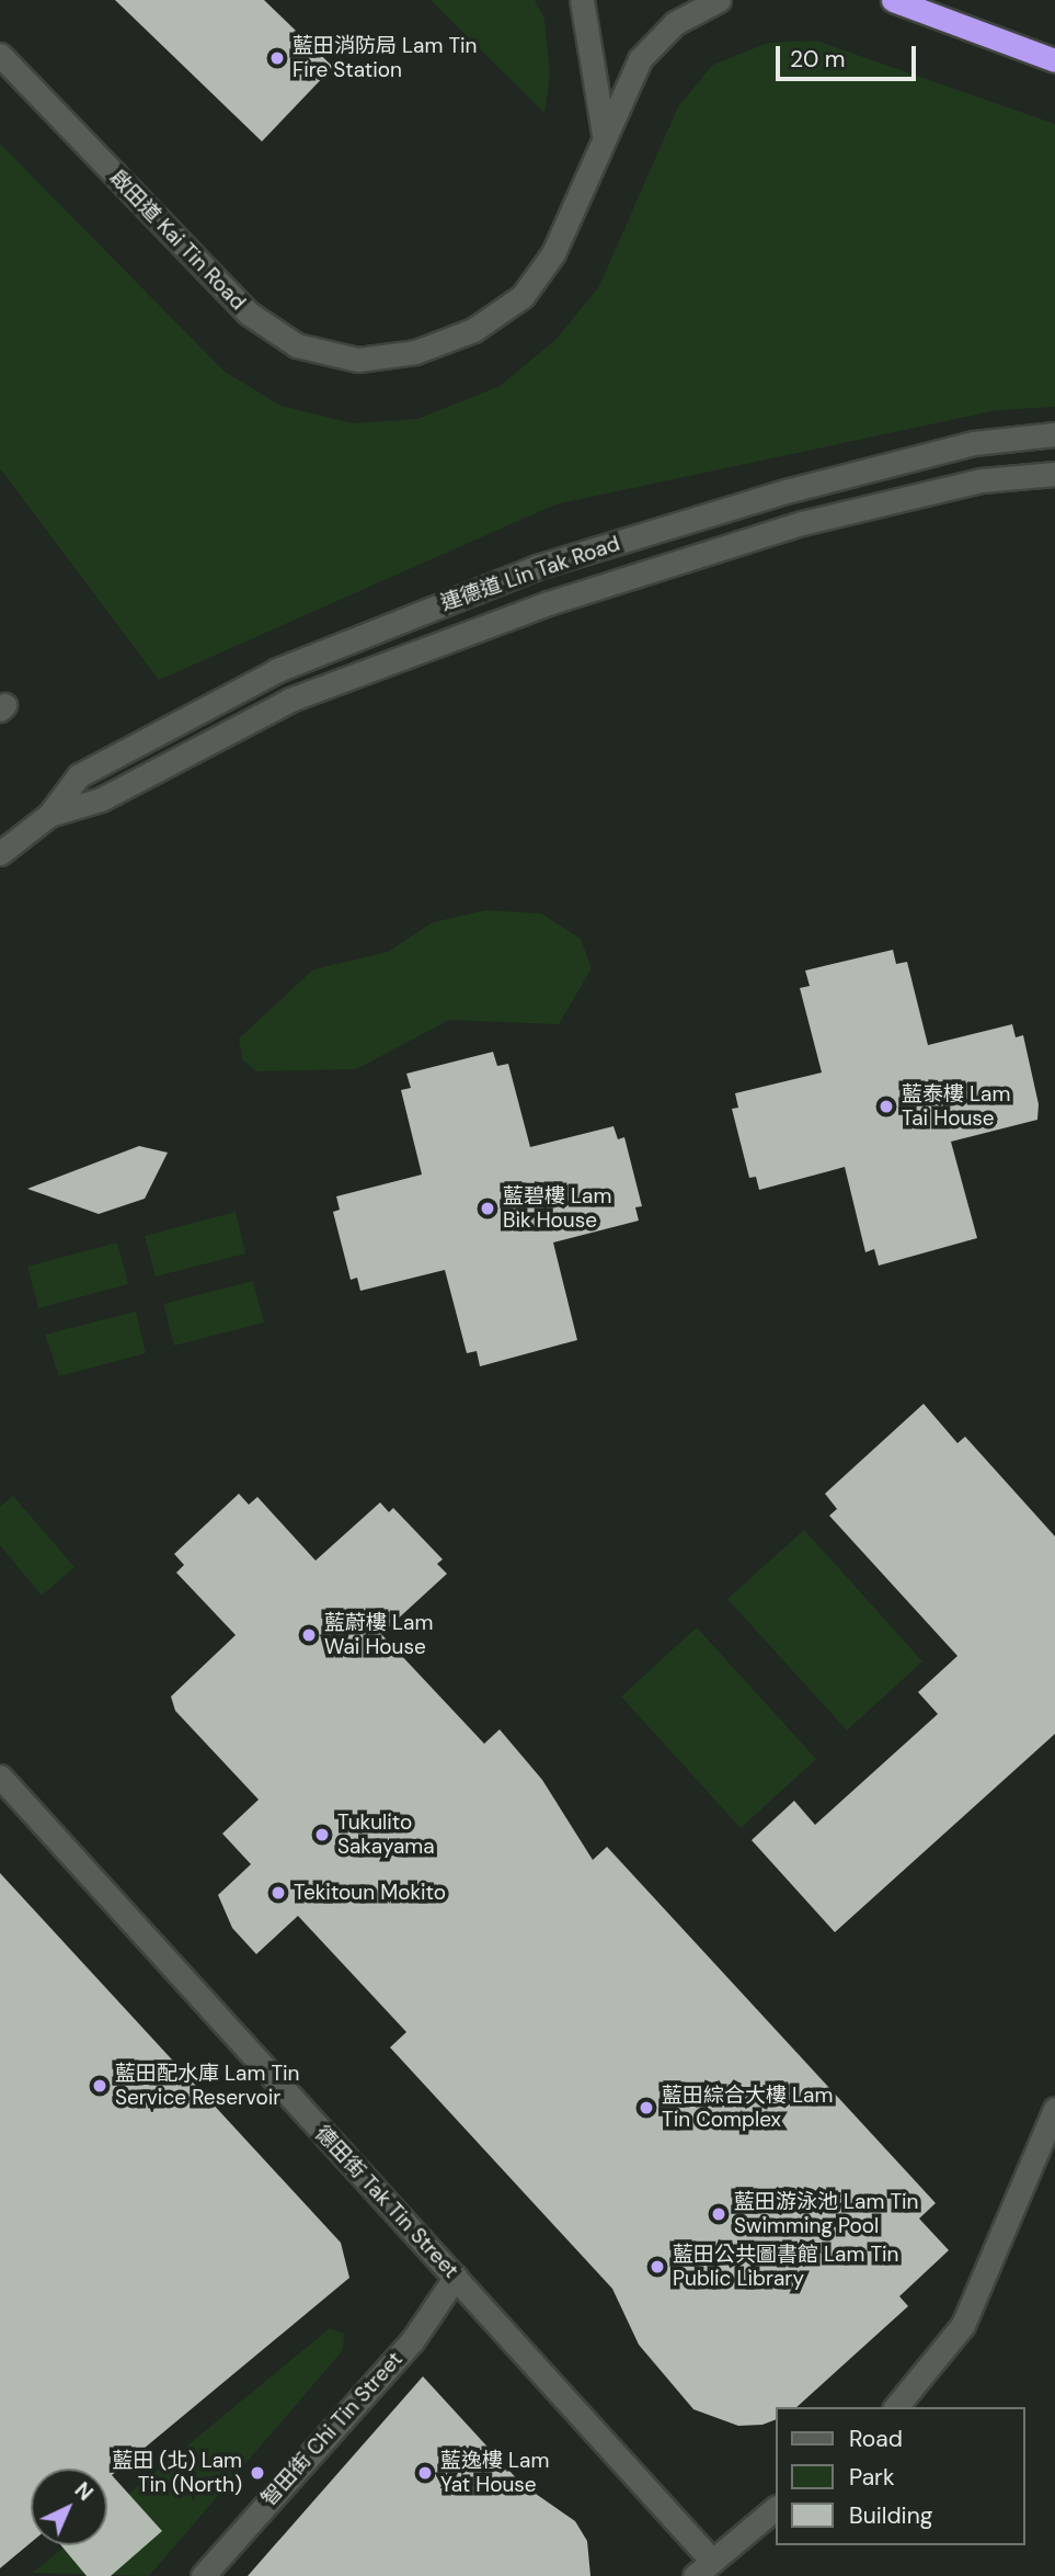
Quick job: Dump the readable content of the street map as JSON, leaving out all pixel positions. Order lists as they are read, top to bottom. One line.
{"streets":{"street":["啟田道 Kai Tin Road","連德道 Lin Tak Road","德田街 Tak Tin Street","智田街 Chi Tin Street"]},"crossings":[["德田街 Tak Tin Street","智田街 Chi Tin Street"]],"places":["藍田消防局 Lam Tin Fire Station","藍泰樓 Lam Tai House","藍碧樓 Lam Bik House","藍蔚樓 Lam Wai House","Tukulito Sakayama","Tekitoun Mokito","藍田配水庫 Lam Tin Service Reservoir","藍田綜合大樓 Lam Tin Complex","藍田游泳池 Lam Tin Swimming Pool","藍田公共圖書館 Lam Tin Public Library","藍田 (北) Lam Tin (North)","藍逸樓 Lam Yat House"],"legend":["Road","Park","Building"],"scale_bar":"20 m","north":"top right"}
